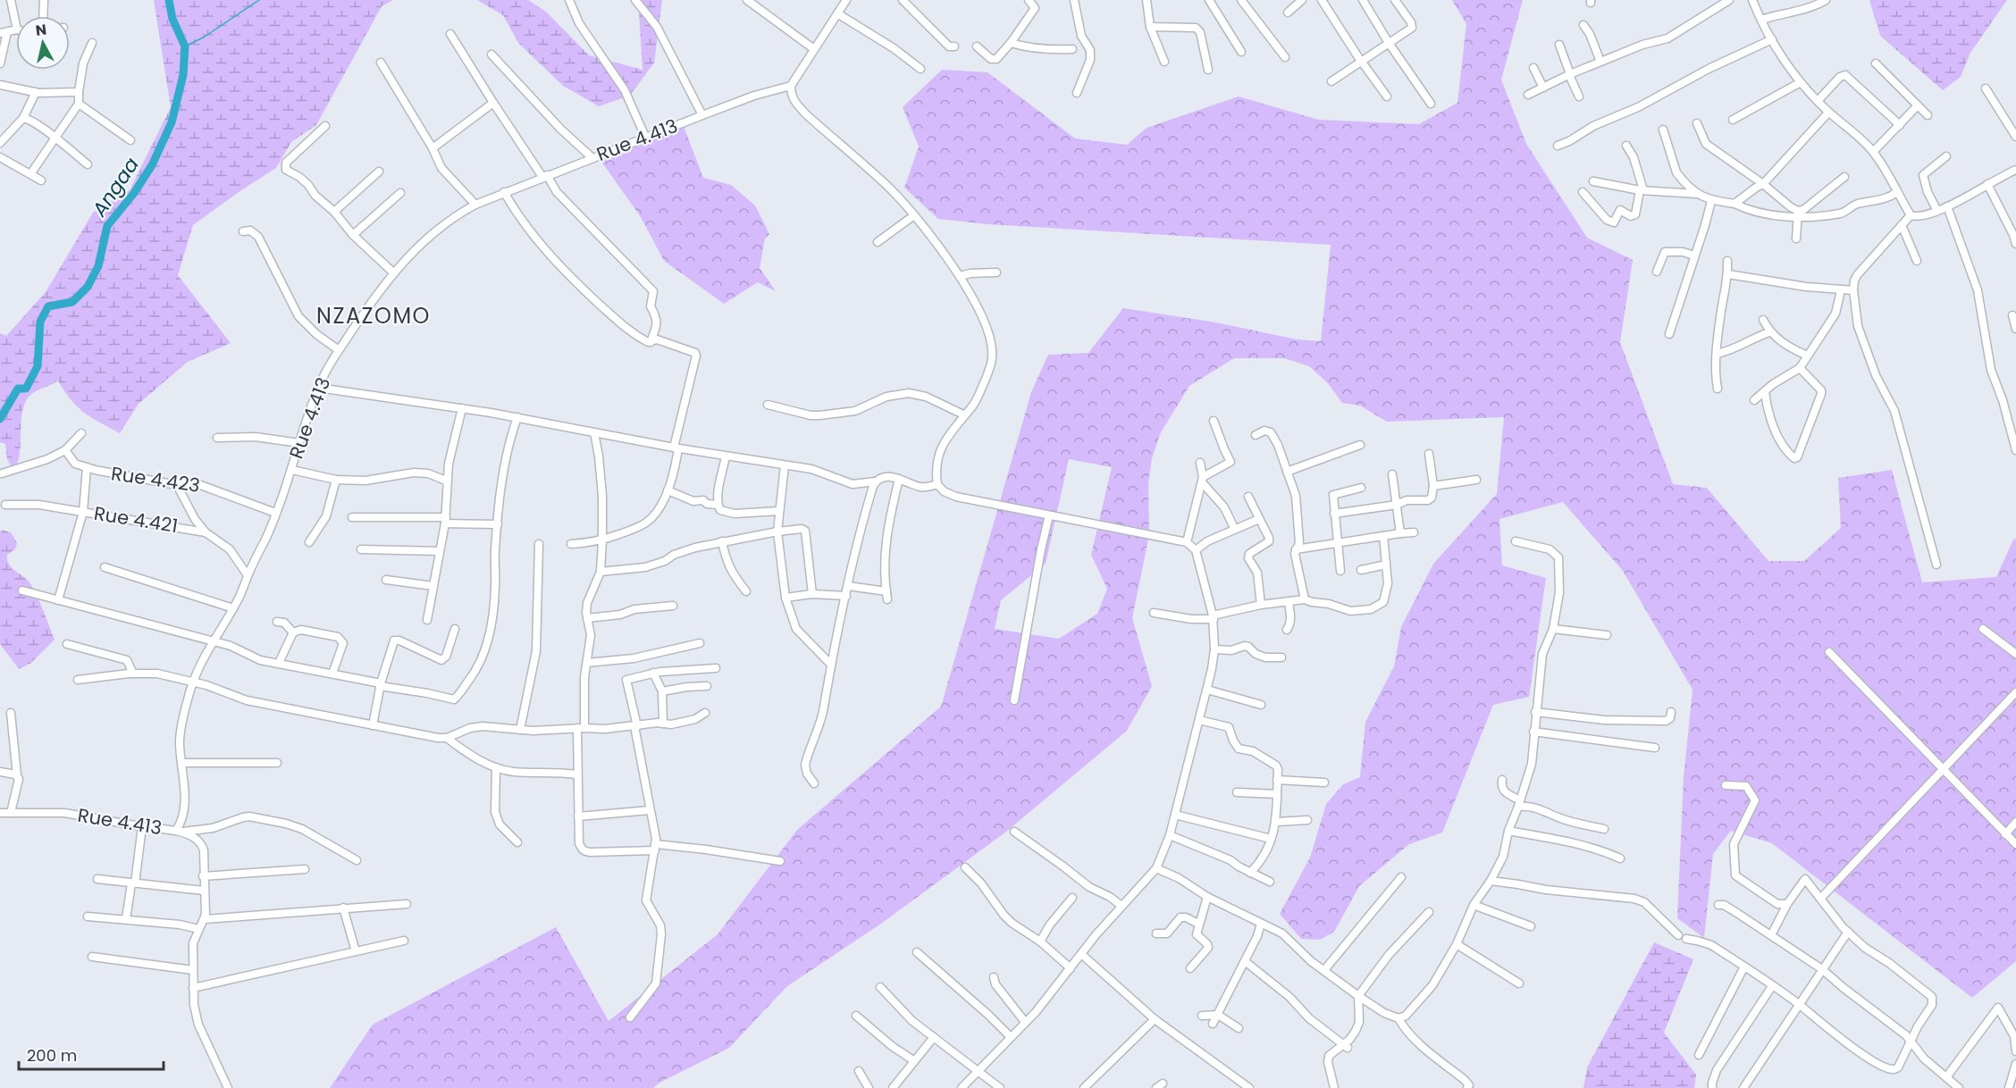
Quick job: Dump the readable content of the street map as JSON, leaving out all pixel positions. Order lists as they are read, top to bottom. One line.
{"streets":{"street":["Rue 4.413","Rue 4.423","Rue 4.421"]},"crossings":[["Rue 4.413","Rue 4.423"],["Rue 4.413","Rue 4.421"]],"districts":["NZAZOMO"],"water":["Angaa"],"scale_bar":"200 m","north":"top"}
